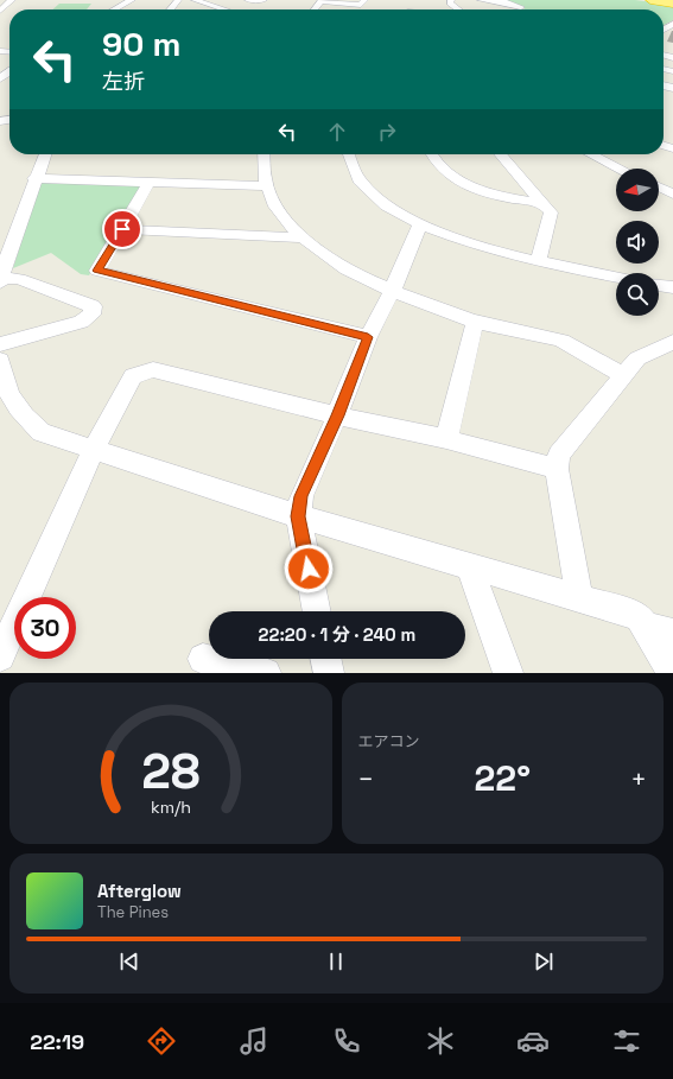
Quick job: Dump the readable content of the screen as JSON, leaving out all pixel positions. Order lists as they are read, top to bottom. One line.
{"north":"left","page":{"turn":["90 m","左折"],"limit":"30","trip":"22:20 · 1 分 · 240 m","tile":"エアコン","heat":["−","22°","+"],"song":["Afterglow","The Pines"],"tabs":"22:19","gauge":["28","km/h"]}}
